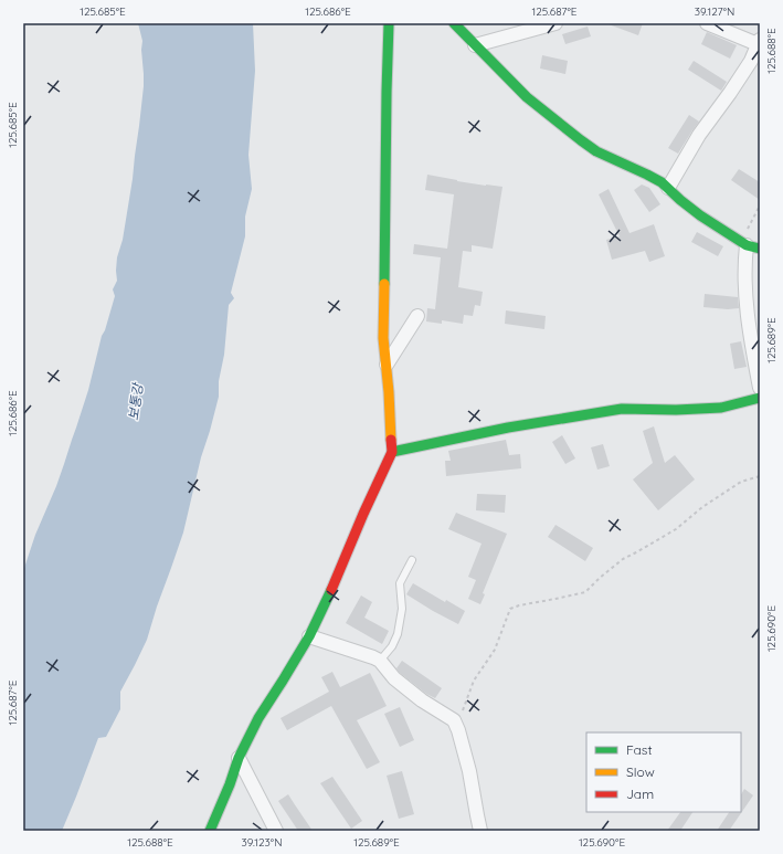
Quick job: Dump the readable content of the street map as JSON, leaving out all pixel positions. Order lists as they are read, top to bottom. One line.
{"water":["보통강"],"legend":["Fast","Slow","Jam"],"coordinates":["125.685°E","125.686°E","125.687°E","39.127°N","125.688°E","125.689°E","125.690°E","39.123°N"]}
